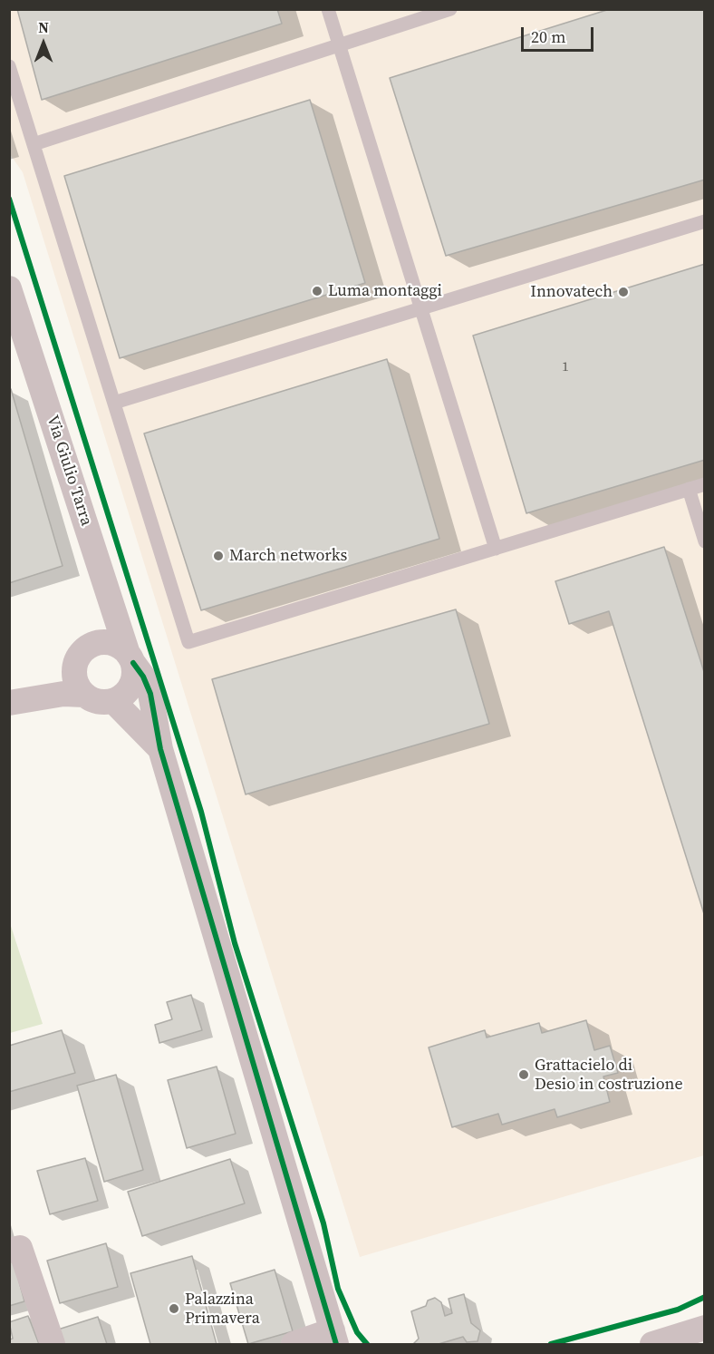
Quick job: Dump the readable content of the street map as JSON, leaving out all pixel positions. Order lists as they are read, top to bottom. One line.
{"streets":{"street":["Via Giulio Tarra"]},"places":["Luma montaggi","Innovatech","March networks","Grattacielo di Desio in costruzione","Palazzina Primavera"],"house_numbers":["1"],"scale_bar":"20 m","north":"top"}
